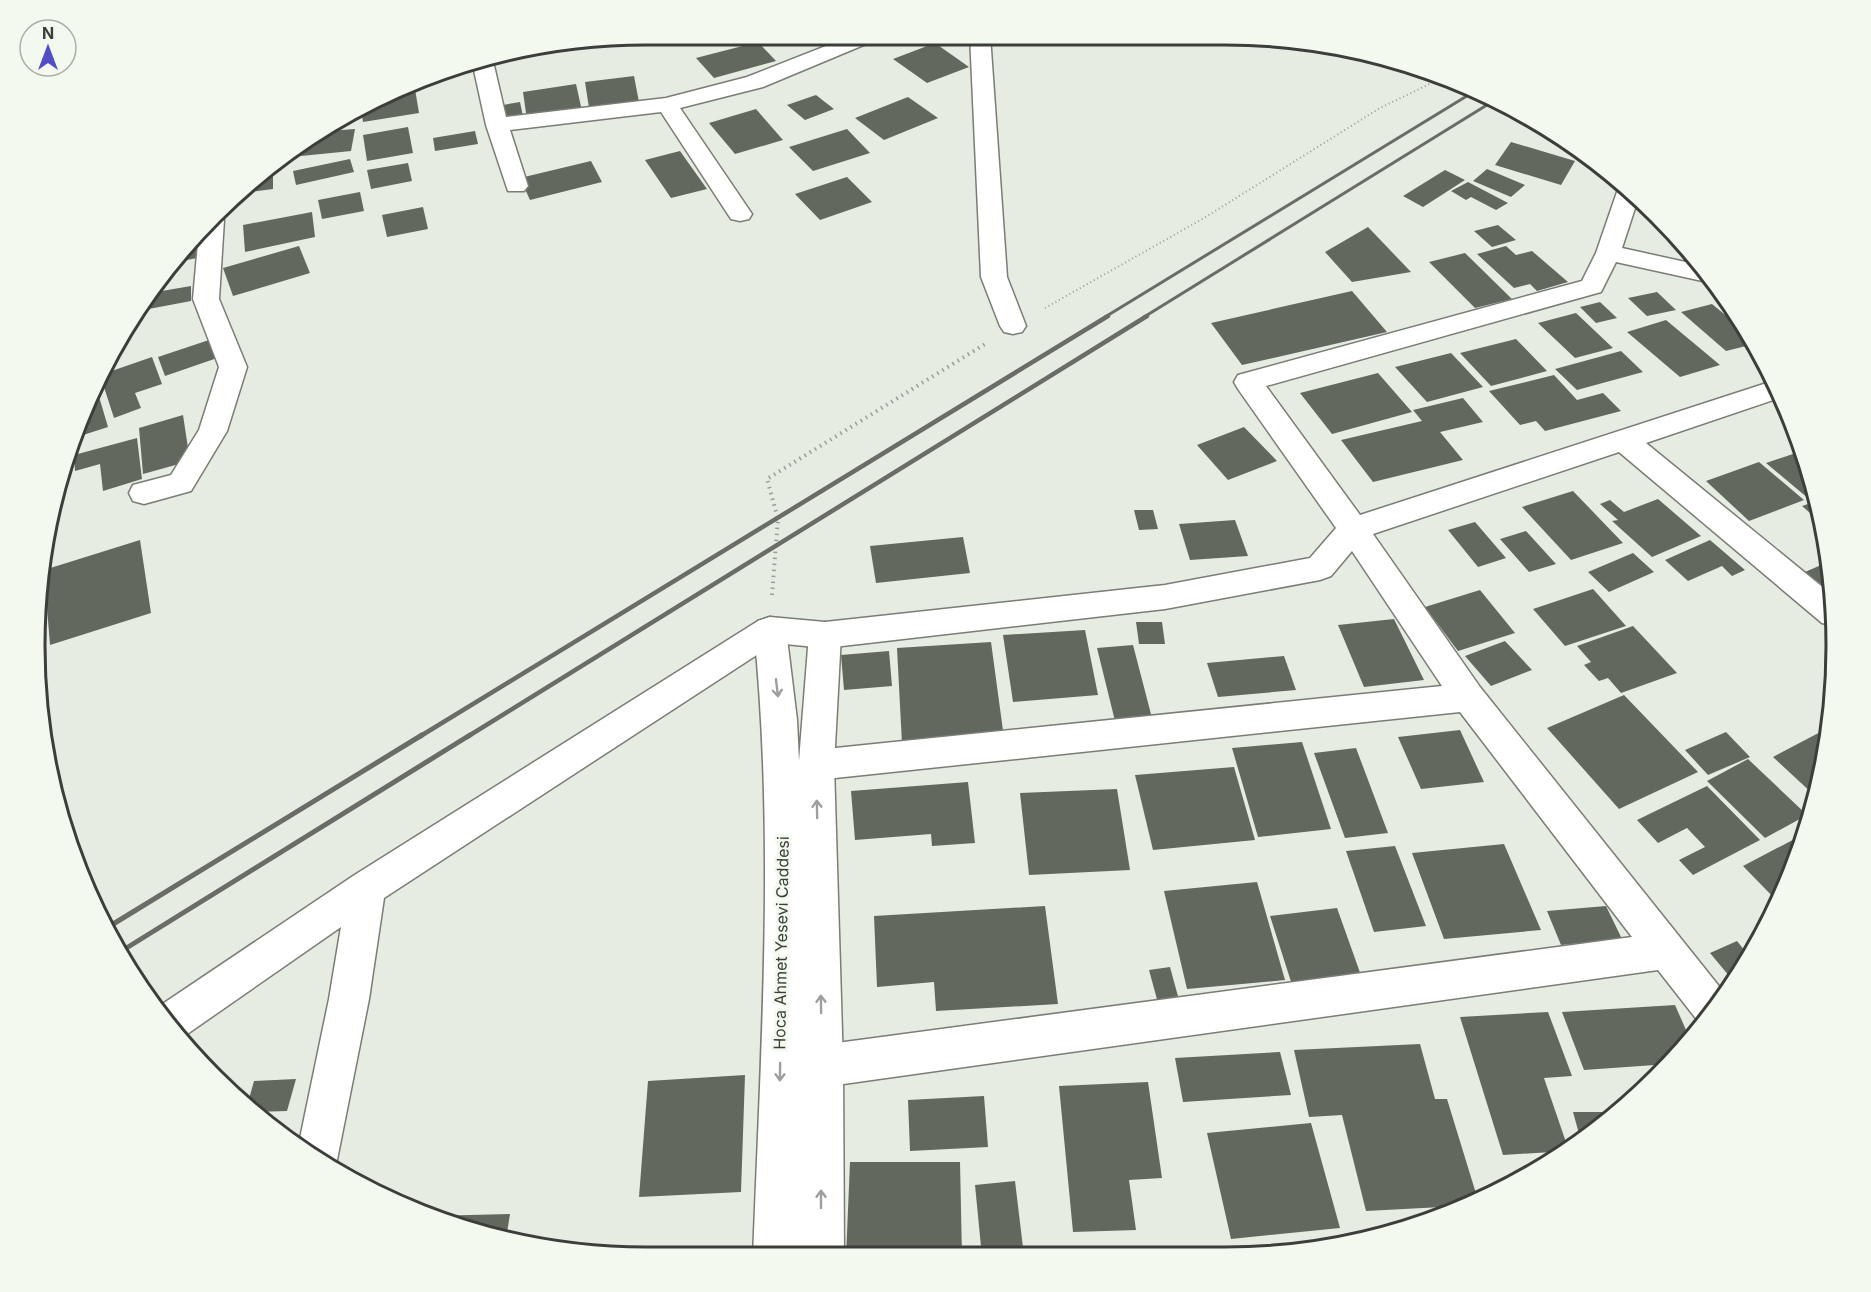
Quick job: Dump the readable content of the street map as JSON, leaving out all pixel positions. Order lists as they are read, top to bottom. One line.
{"streets":{"street":["Hoca Ahmet Yesevi Caddesi"]},"north":"top"}
